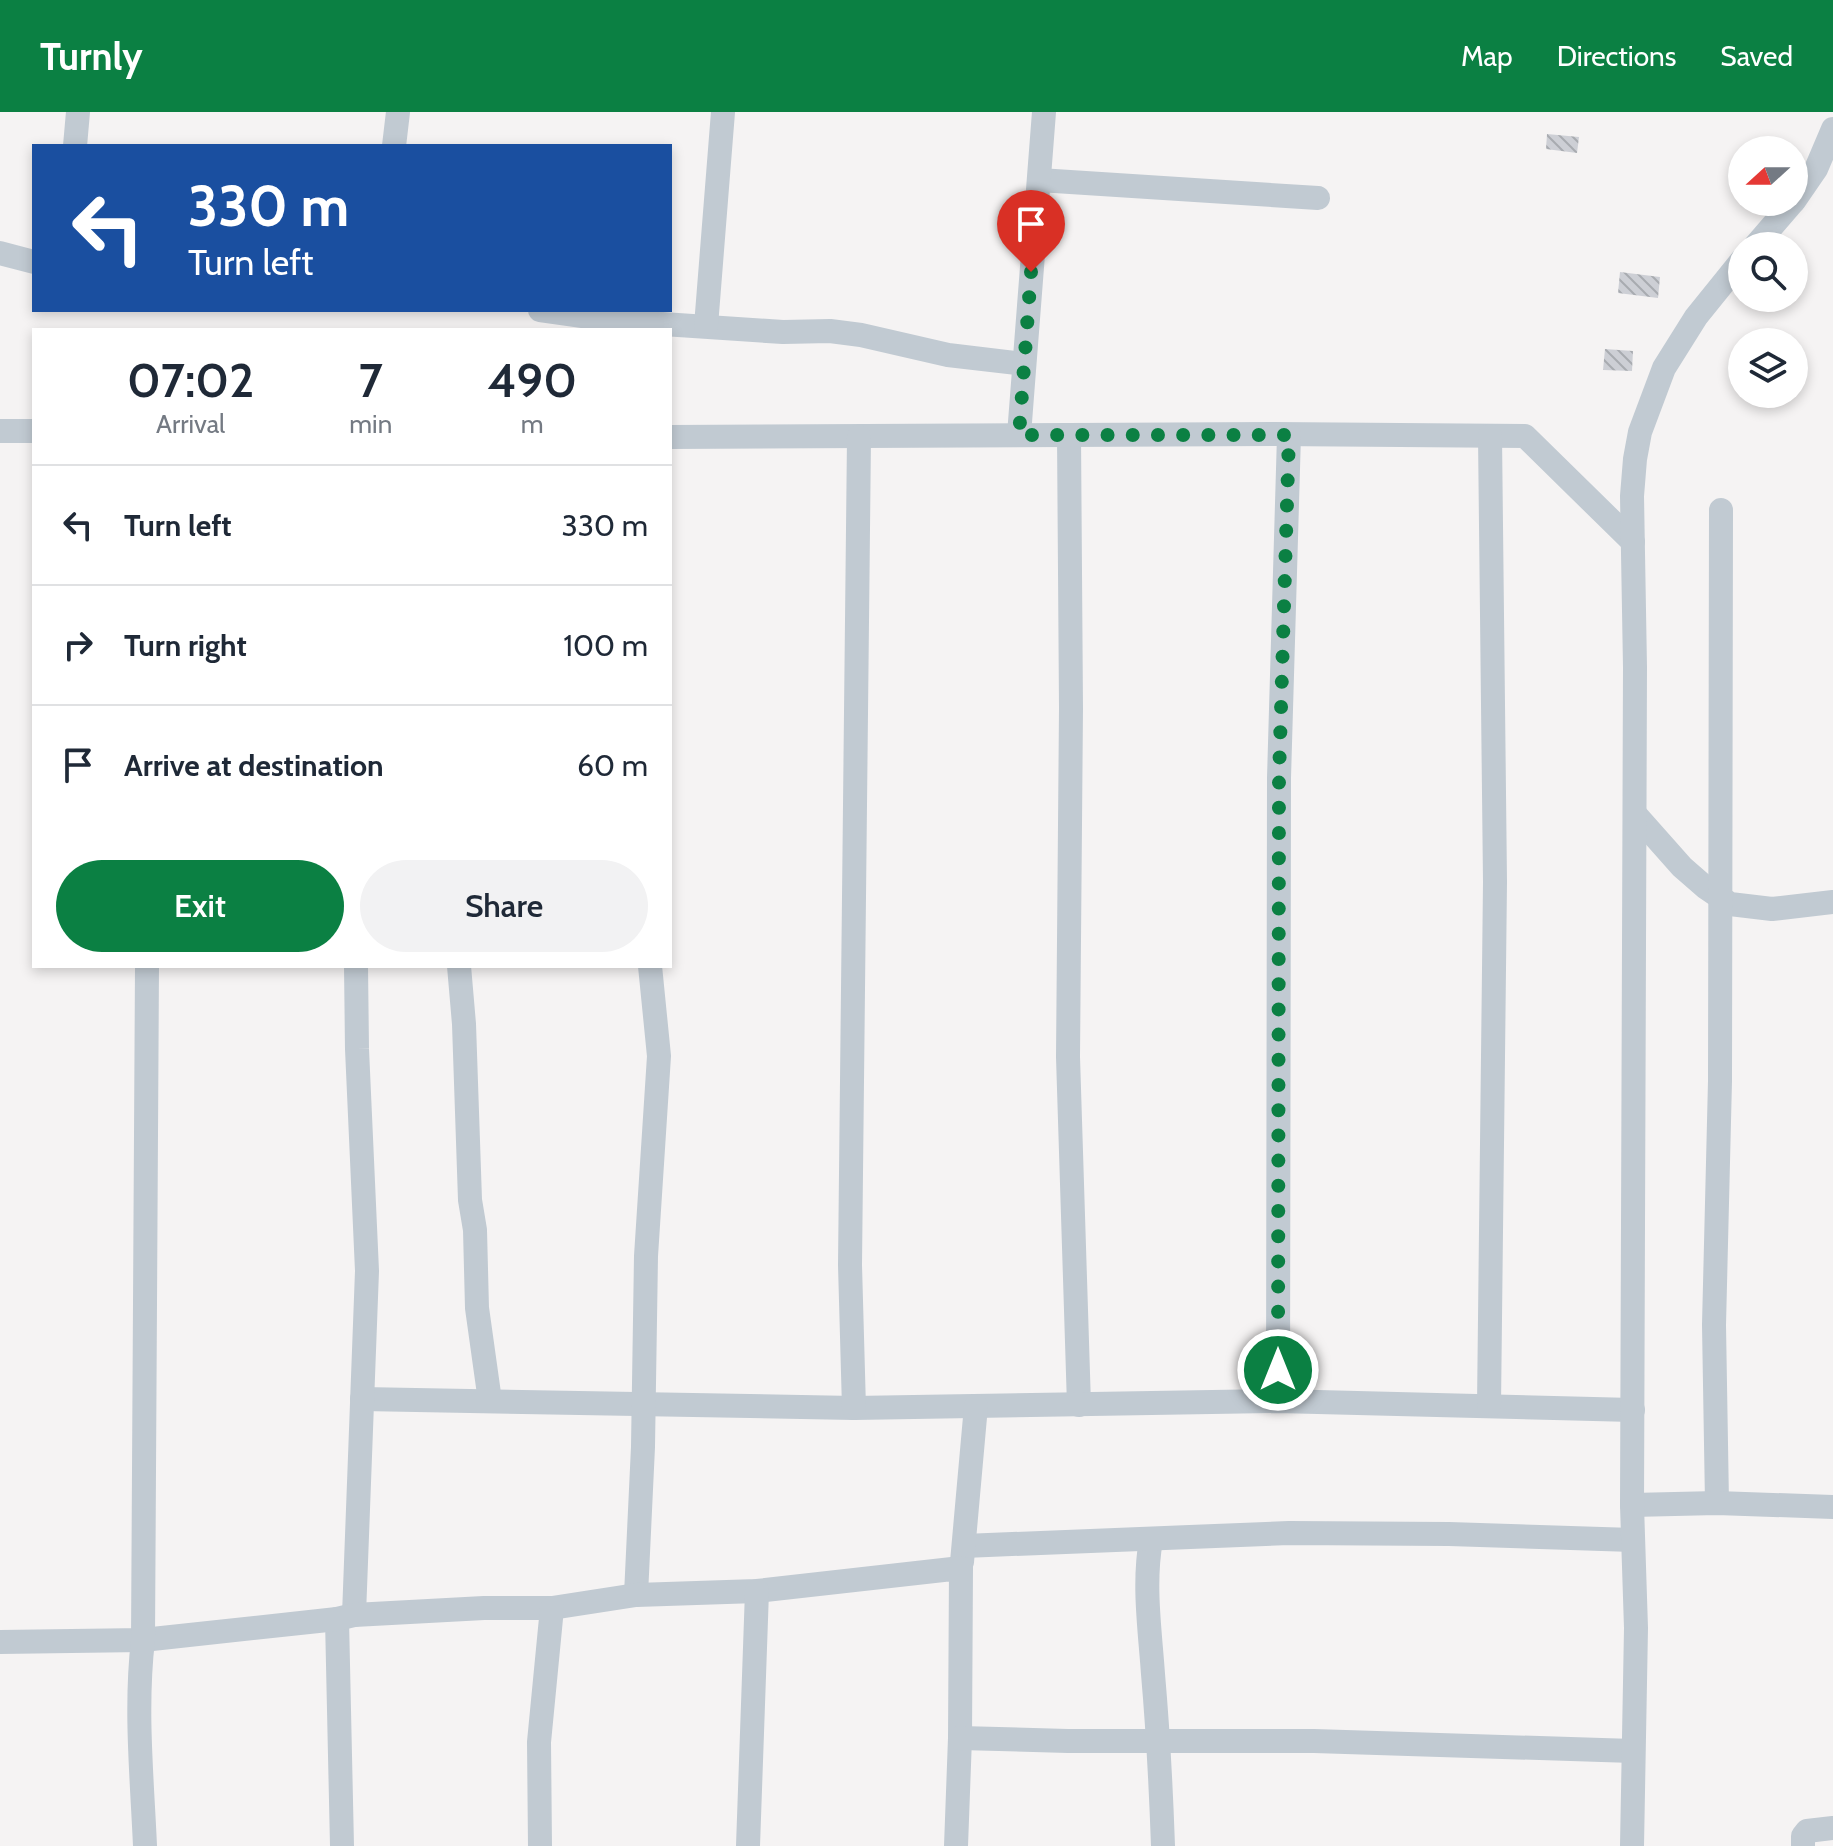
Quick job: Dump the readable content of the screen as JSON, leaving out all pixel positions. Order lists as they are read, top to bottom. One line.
{"north":"left","page":{"header":"Turnly","nav":["Map","Directions","Saved"],"turn":["330 m","Turn left"],"eta":["07:02","Arrival","7","min","490","m"],"list":[{"name":"Turn left","value":"330 m"},{"name":"Turn right","value":"100 m"},{"name":"Arrive at destination","value":"60 m"}],"buttons":["Exit","Share"]}}
